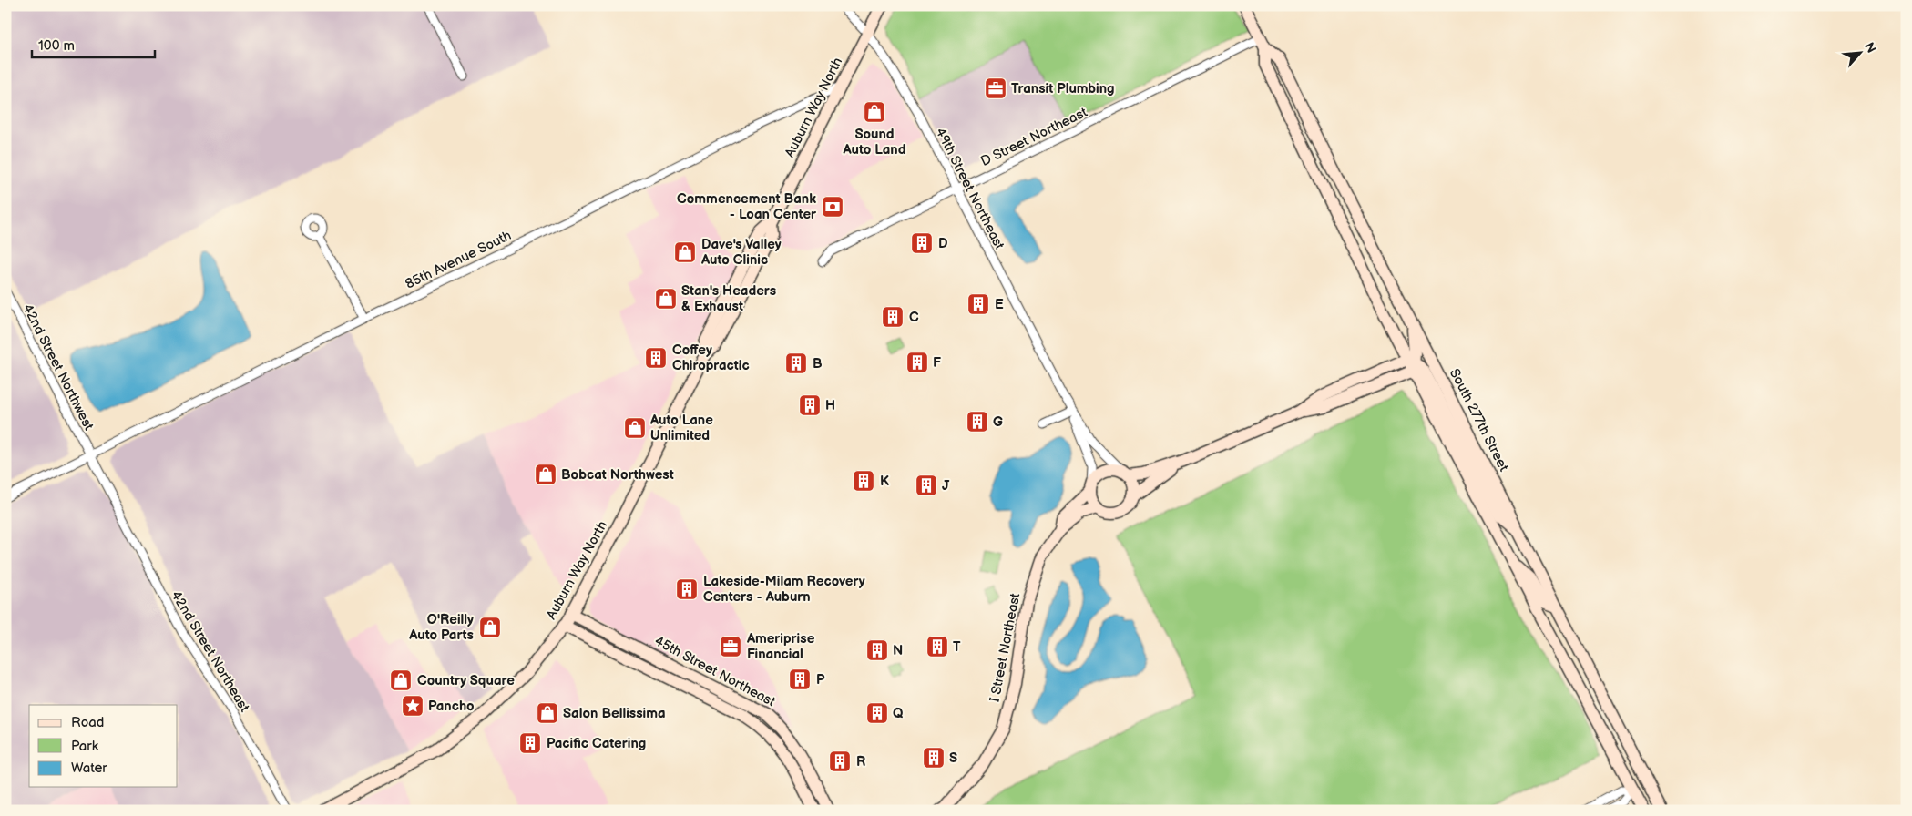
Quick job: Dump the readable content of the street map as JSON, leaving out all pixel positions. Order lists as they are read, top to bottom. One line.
{"streets":{"main road":["Auburn Way North","South 277th Street","I Street Northeast","45th Street Northeast"],"street":["D Street Northeast","49th Street Northeast","85th Avenue South","42nd Street Northwest","42nd Street Northeast"]},"crossings":[["Auburn Way North","49th Street Northeast"],["Auburn Way North","85th Avenue South"],["Auburn Way North","45th Street Northeast"],["D Street Northeast","49th Street Northeast"],["D Street Northeast","South 277th Street"],["49th Street Northeast","I Street Northeast"],["85th Avenue South","42nd Street Northwest"],["85th Avenue South","42nd Street Northeast"],["42nd Street Northwest","42nd Street Northeast"]],"places":{"office":["Transit Plumbing","Ameriprise Financial"],"shop":["Sound Auto Land","Dave's Valley Auto Clinic","Stan's Headers & Exhaust","Auto Lane Unlimited","Bobcat Northwest","O'Reilly Auto Parts","Country Square","Salon Bellissima"],"bank":["Commencement Bank - Loan Center"],"building":["D","E","C","Coffey Chiropractic","F","B","H","G","K","J","Lakeside-Milam Recovery Centers - Auburn","T","N","P","Q","Pacific Catering","S","R"],"place":["Pancho"]},"legend":["Road","Park","Water"],"scale_bar":"100 m","north":"top right"}
